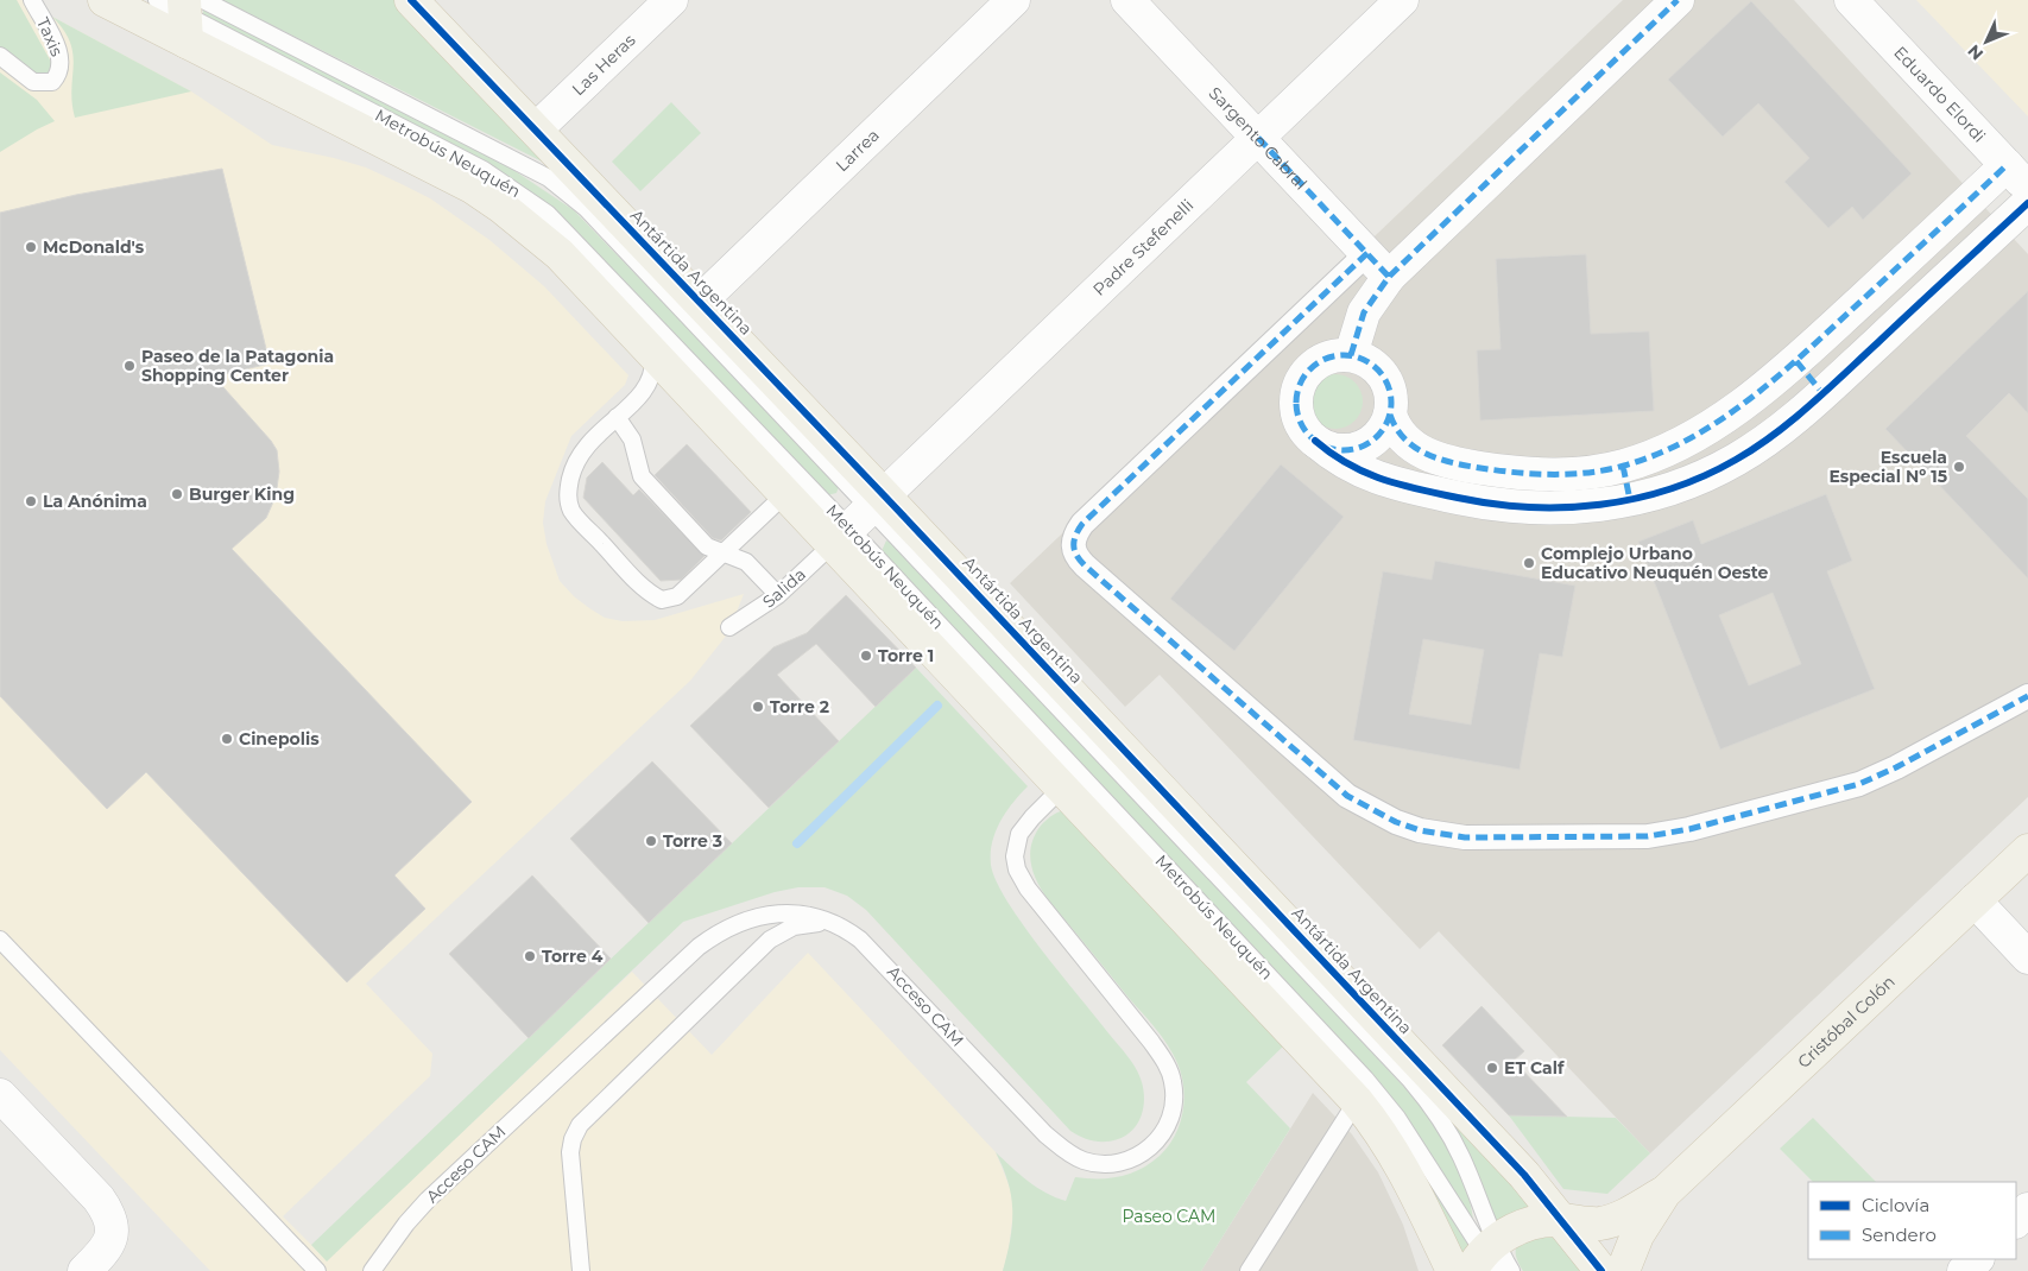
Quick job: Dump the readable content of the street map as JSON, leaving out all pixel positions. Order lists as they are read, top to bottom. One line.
{"streets":{"main road":["Antártida Argentina","Cristóbal Colón"],"street":["Las Heras","Eduardo Elordi","Sargento Cabral","Larrea","Padre Stefenelli"],"lane":["Taxis","Metrobús Neuquén","Salida","Acceso CAM"]},"crossings":[["Las Heras","Antártida Argentina"],["Sargento Cabral","Padre Stefenelli"],["Larrea","Antártida Argentina"],["Metrobús Neuquén","Padre Stefenelli"],["Metrobús Neuquén","Antártida Argentina"],["Metrobús Neuquén","Salida"],["Metrobús Neuquén","Cristóbal Colón"],["Padre Stefenelli","Antártida Argentina"],["Padre Stefenelli","Salida"],["Antártida Argentina","Salida"],["Antártida Argentina","Acceso CAM"],["Antártida Argentina","Cristóbal Colón"]],"parks":["Paseo CAM"],"places":["McDonald's","Paseo de la Patagonia Shopping Center","Escuela Especial Nº 15","Burger King","La Anónima","Complejo Urbano Educativo Neuquén Oeste","Torre 1","Torre 2","Cinepolis","Torre 3","Torre 4","ET Calf"],"legend":["Ciclovía","Sendero"],"north":"bottom left"}
